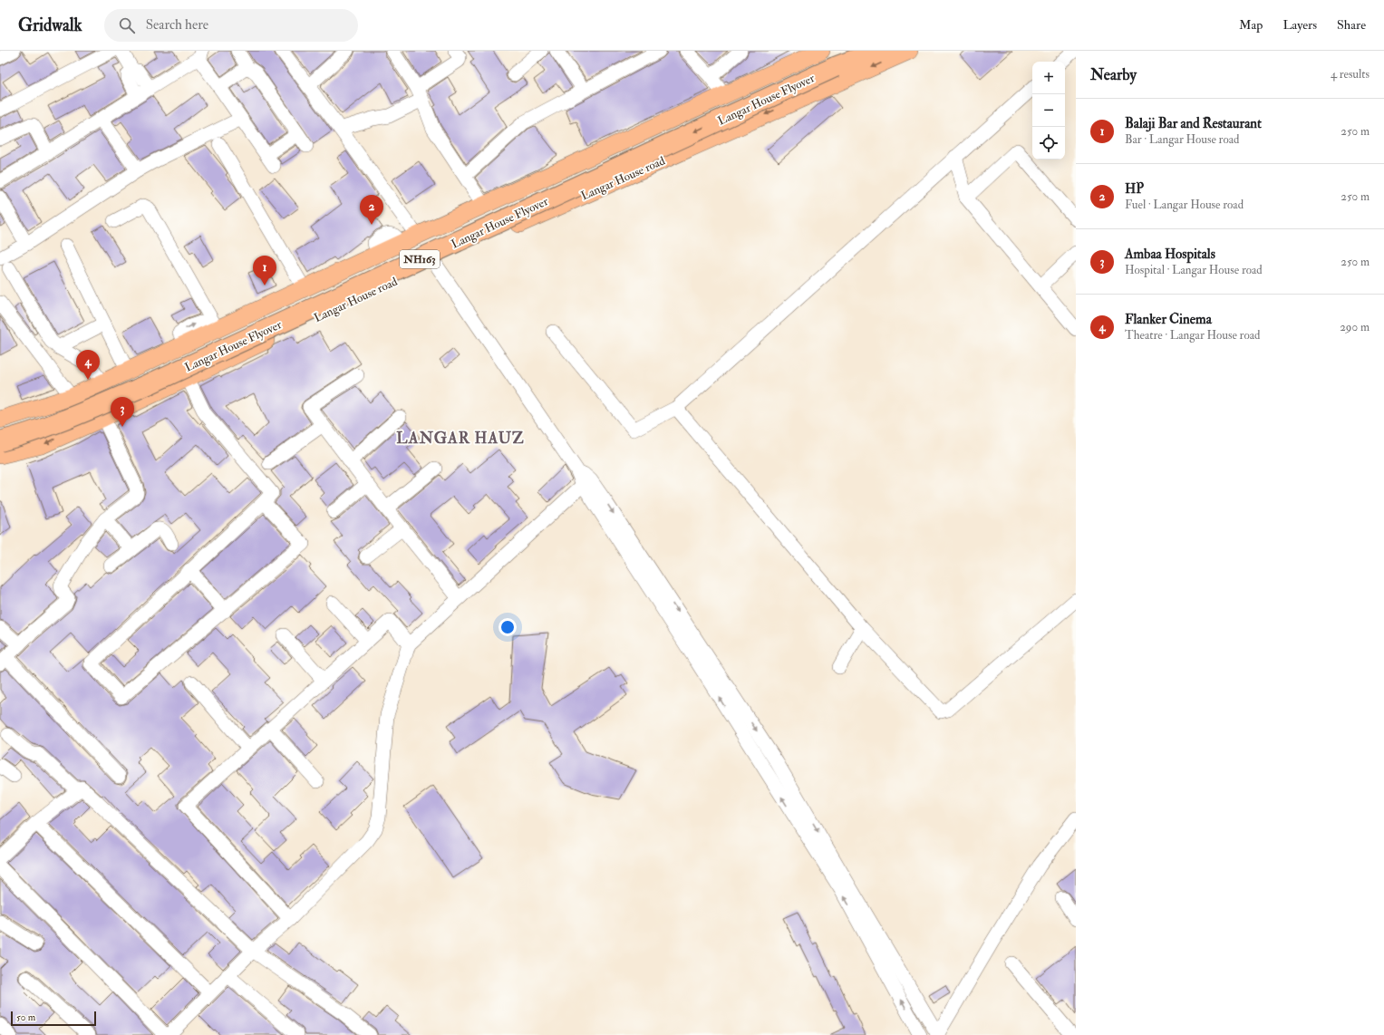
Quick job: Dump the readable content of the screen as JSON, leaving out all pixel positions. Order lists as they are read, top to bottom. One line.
{"streets":{"highway":["Langar House Flyover","NH163"],"main road":["Langar House road"]},"districts":["LANGAR HAUZ"],"scale_bar":"50 m","page":{"header":"Gridwalk","search":"Search here","nav":["Map","Layers","Share"],"heading":["Nearby","4 results"],"map_buttons":["+","−"],"list":[{"mark":"1","name":"Balaji Bar and Restaurant","note":"Bar · Langar House road","value":"250 m"},{"mark":"2","name":"HP","note":"Fuel · Langar House road","value":"250 m"},{"mark":"3","name":"Ambaa Hospitals","note":"Hospital · Langar House road","value":"250 m"},{"mark":"4","name":"Flanker Cinema","note":"Theatre · Langar House road","value":"290 m"}],"pins":["2","1","4","3"],"scale":"50 m"}}
